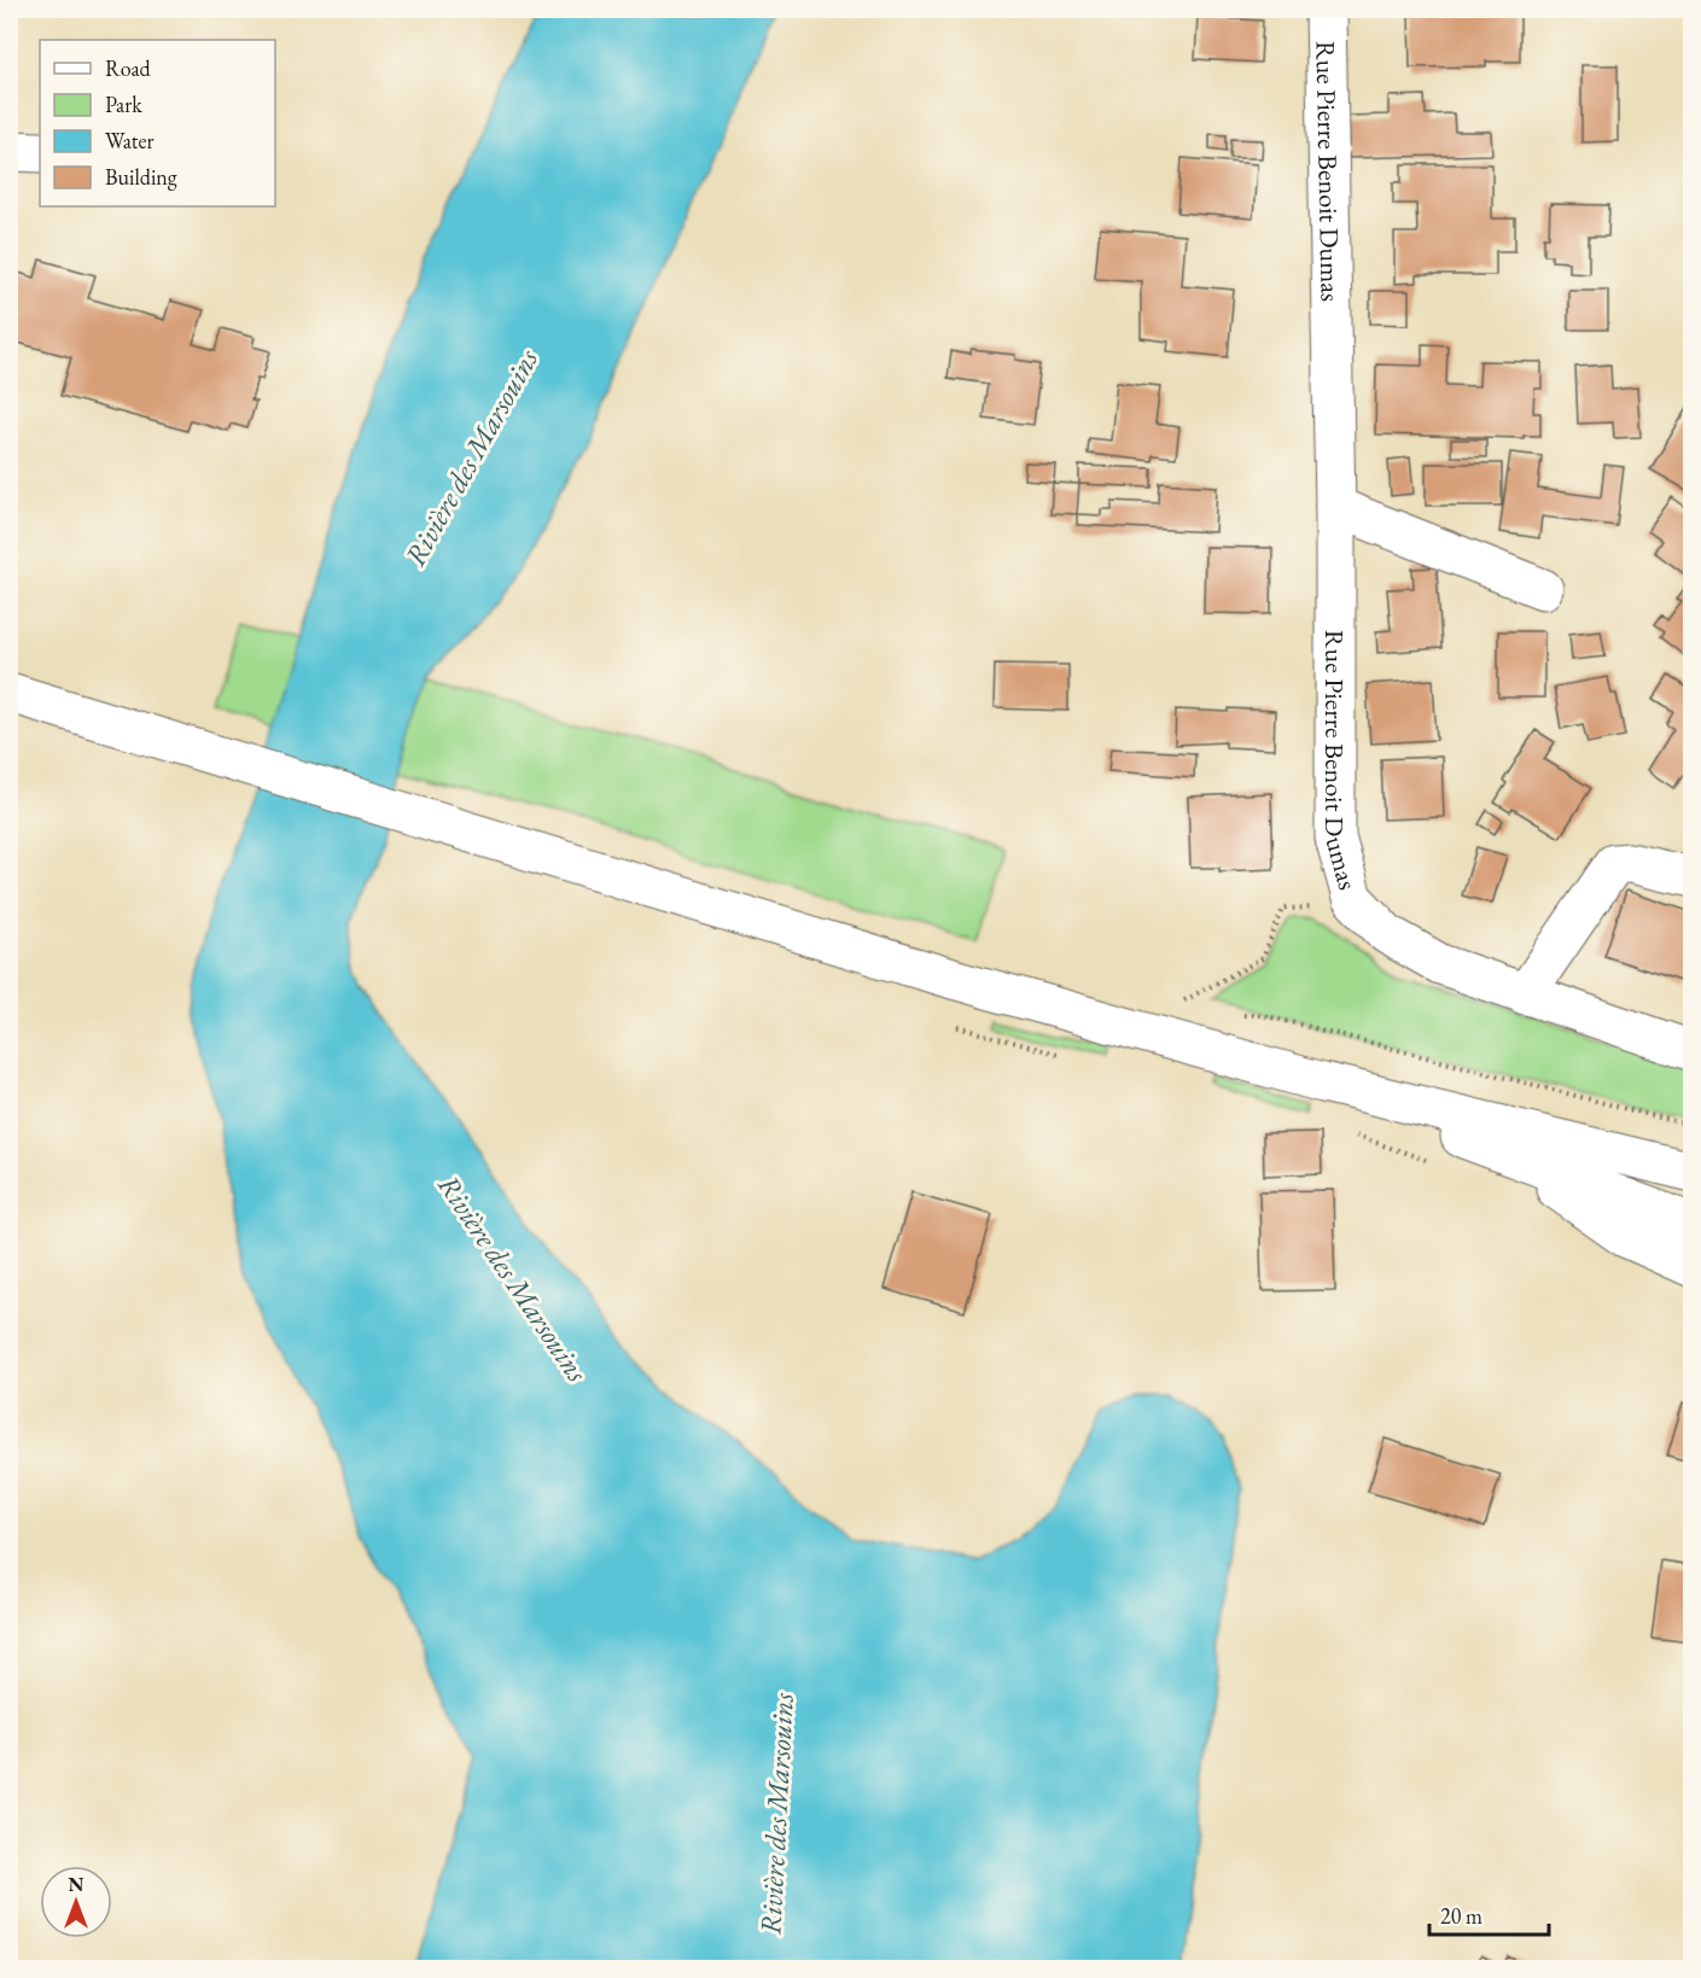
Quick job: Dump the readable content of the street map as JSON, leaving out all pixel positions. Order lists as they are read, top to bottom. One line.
{"streets":{"main road":["Rue Pierre Benoit Dumas"]},"water":["Rivière des Marsouins"],"legend":["Road","Park","Water","Building"],"scale_bar":"20 m","north":"top"}
